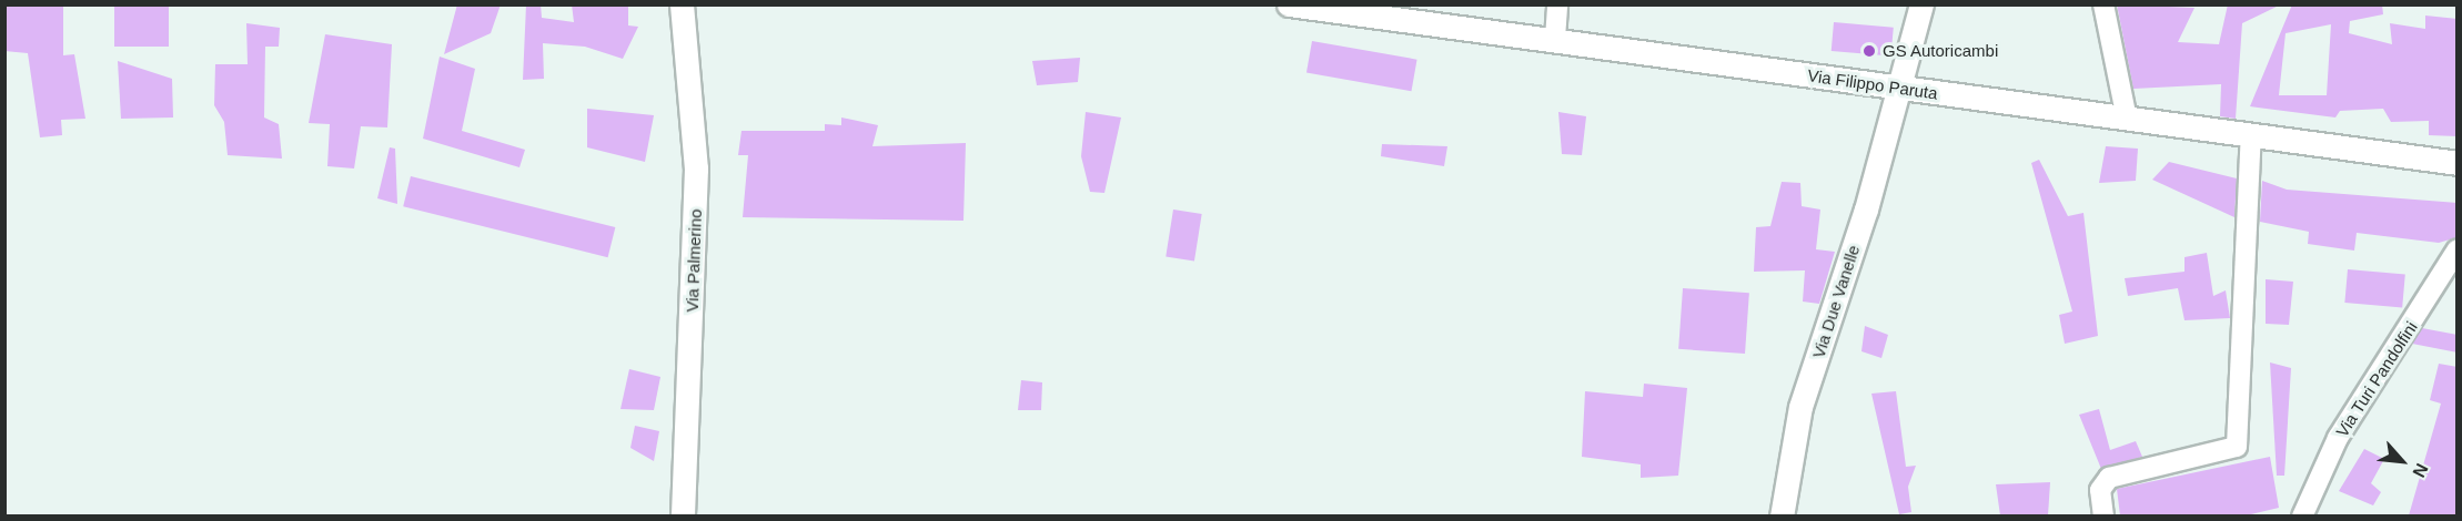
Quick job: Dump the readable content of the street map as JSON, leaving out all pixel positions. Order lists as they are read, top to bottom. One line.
{"streets":{"street":["Via Filippo Paruta","Via Palmerino","Via Due Vanelle","Via Turi Pandolfini"]},"crossings":[["Via Filippo Paruta","Via Due Vanelle"]],"places":["GS Autoricambi"],"north":"bottom right"}
